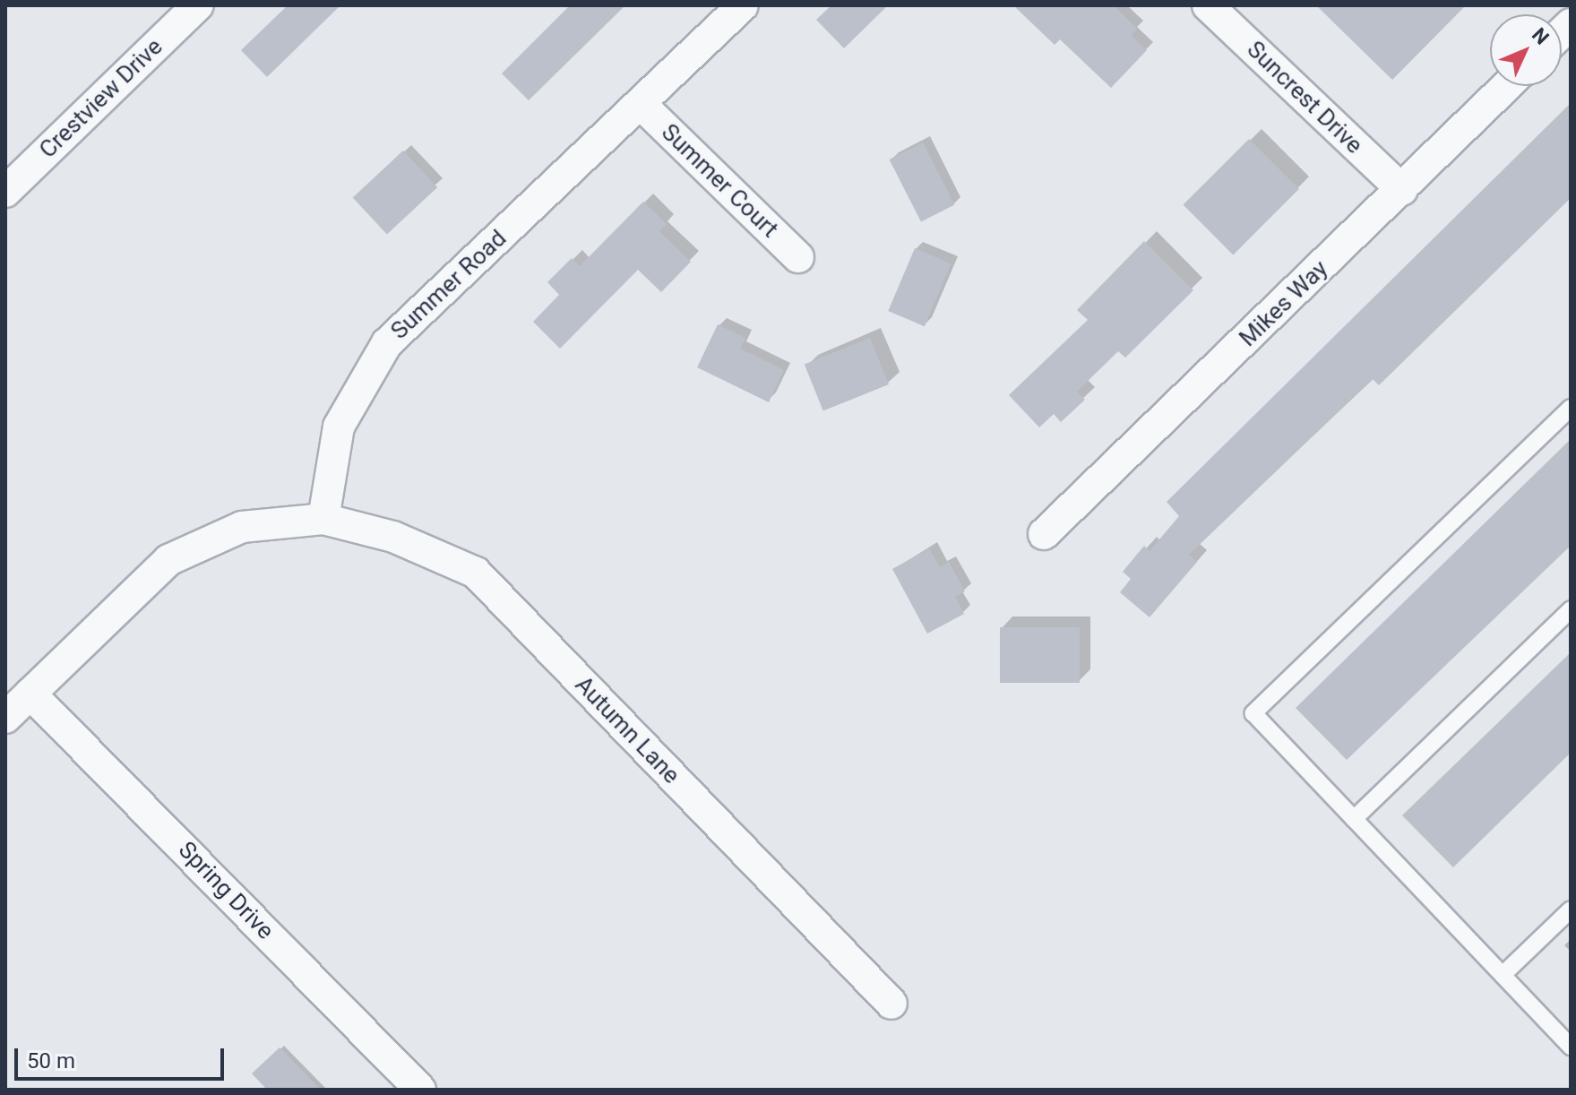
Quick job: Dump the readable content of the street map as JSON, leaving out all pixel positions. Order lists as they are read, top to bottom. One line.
{"streets":{"street":["Suncrest Drive","Crestview Drive","Summer Court","Summer Road","Mikes Way","Autumn Lane","Spring Drive"]},"crossings":[["Suncrest Drive","Mikes Way"],["Summer Court","Summer Road"],["Summer Road","Autumn Lane"]],"scale_bar":"50 m","north":"top right"}
